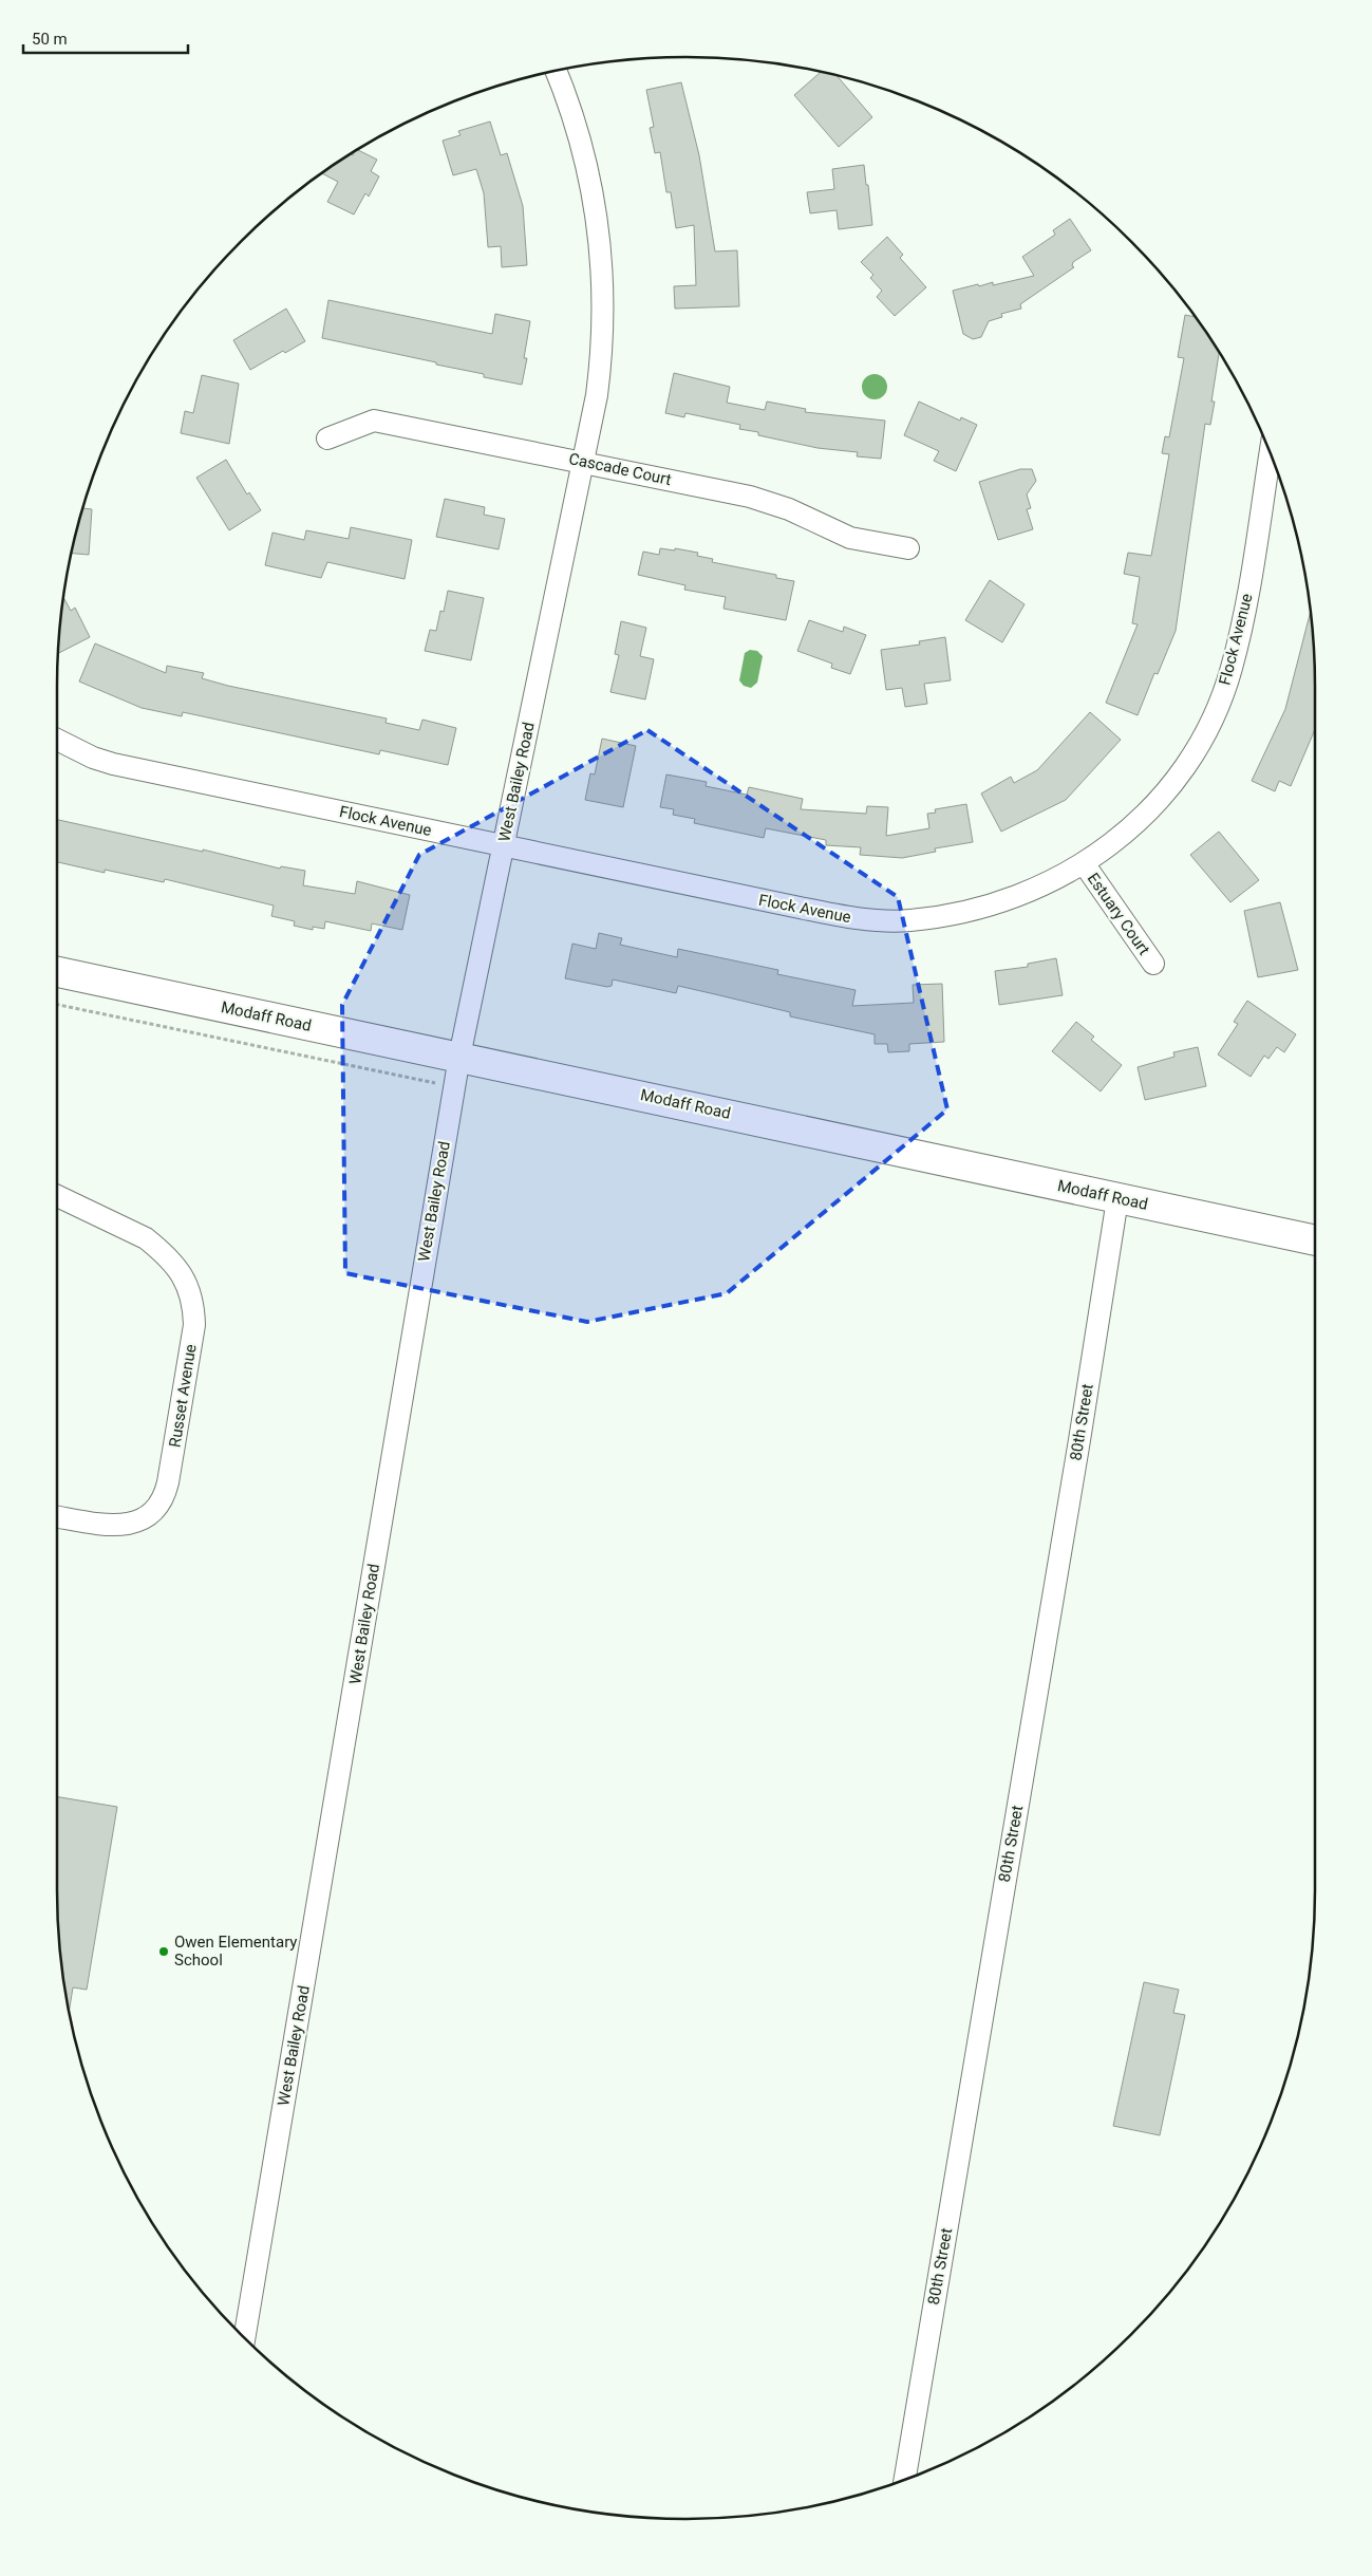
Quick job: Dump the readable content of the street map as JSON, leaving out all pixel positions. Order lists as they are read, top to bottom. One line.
{"streets":{"street":["Cascade Court","Flock Avenue","West Bailey Road","Estuary Court","Modaff Road","Russet Avenue","80th Street"]},"crossings":[["Cascade Court","West Bailey Road"],["Flock Avenue","West Bailey Road"],["Flock Avenue","Estuary Court"],["West Bailey Road","Modaff Road"],["Modaff Road","80th Street"]],"places":["Owen Elementary School"],"scale_bar":"50 m"}
